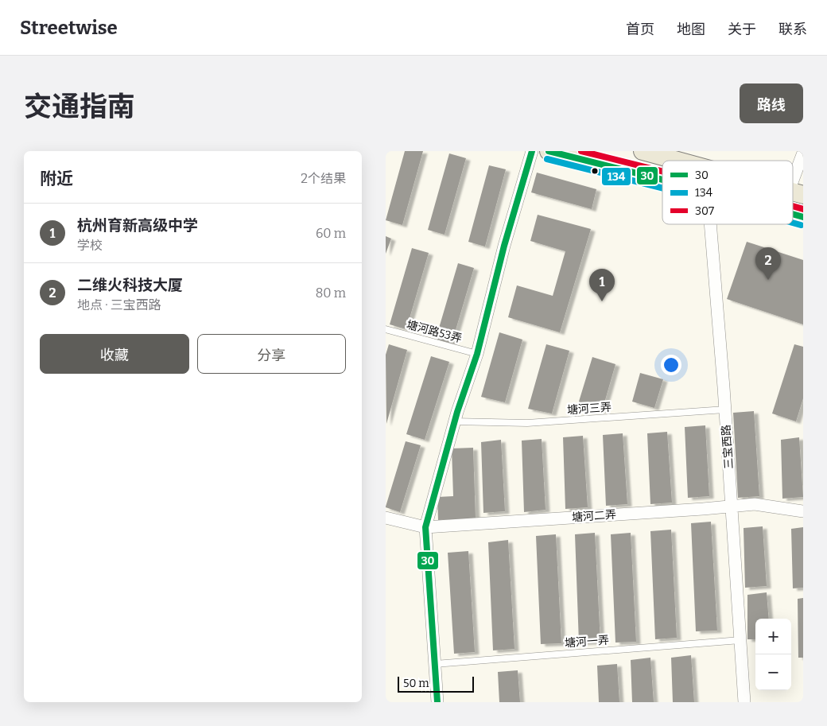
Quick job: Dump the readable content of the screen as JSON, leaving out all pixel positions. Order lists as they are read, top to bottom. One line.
{"streets":{"street":["三宝西路","塘河二弄"],"lane":["塘河路53弄","塘河三弄","塘河一弄"]},"crossings":[["塘河三弄","三宝西路"],["三宝西路","塘河二弄"],["三宝西路","塘河一弄"]],"lines":["transit line 30","transit line 307","transit line 134"],"legend":["30","134","307"],"scale_bar":"50 m","page":{"header":"Streetwise","nav":["首页","地图","关于","联系"],"title":"交通指南","buttons":["路线",["收藏","分享"]],"heading":["附近","2个结果"],"list":[{"mark":"1","name":"杭州育新高级中学","note":"学校","value":"60 m"},{"mark":"2","name":"二维火科技大厦","note":"地点 · 三宝西路","value":"80 m"}],"pins":["2","1"],"map_buttons":["+","−"],"scale":"50 m"}}
